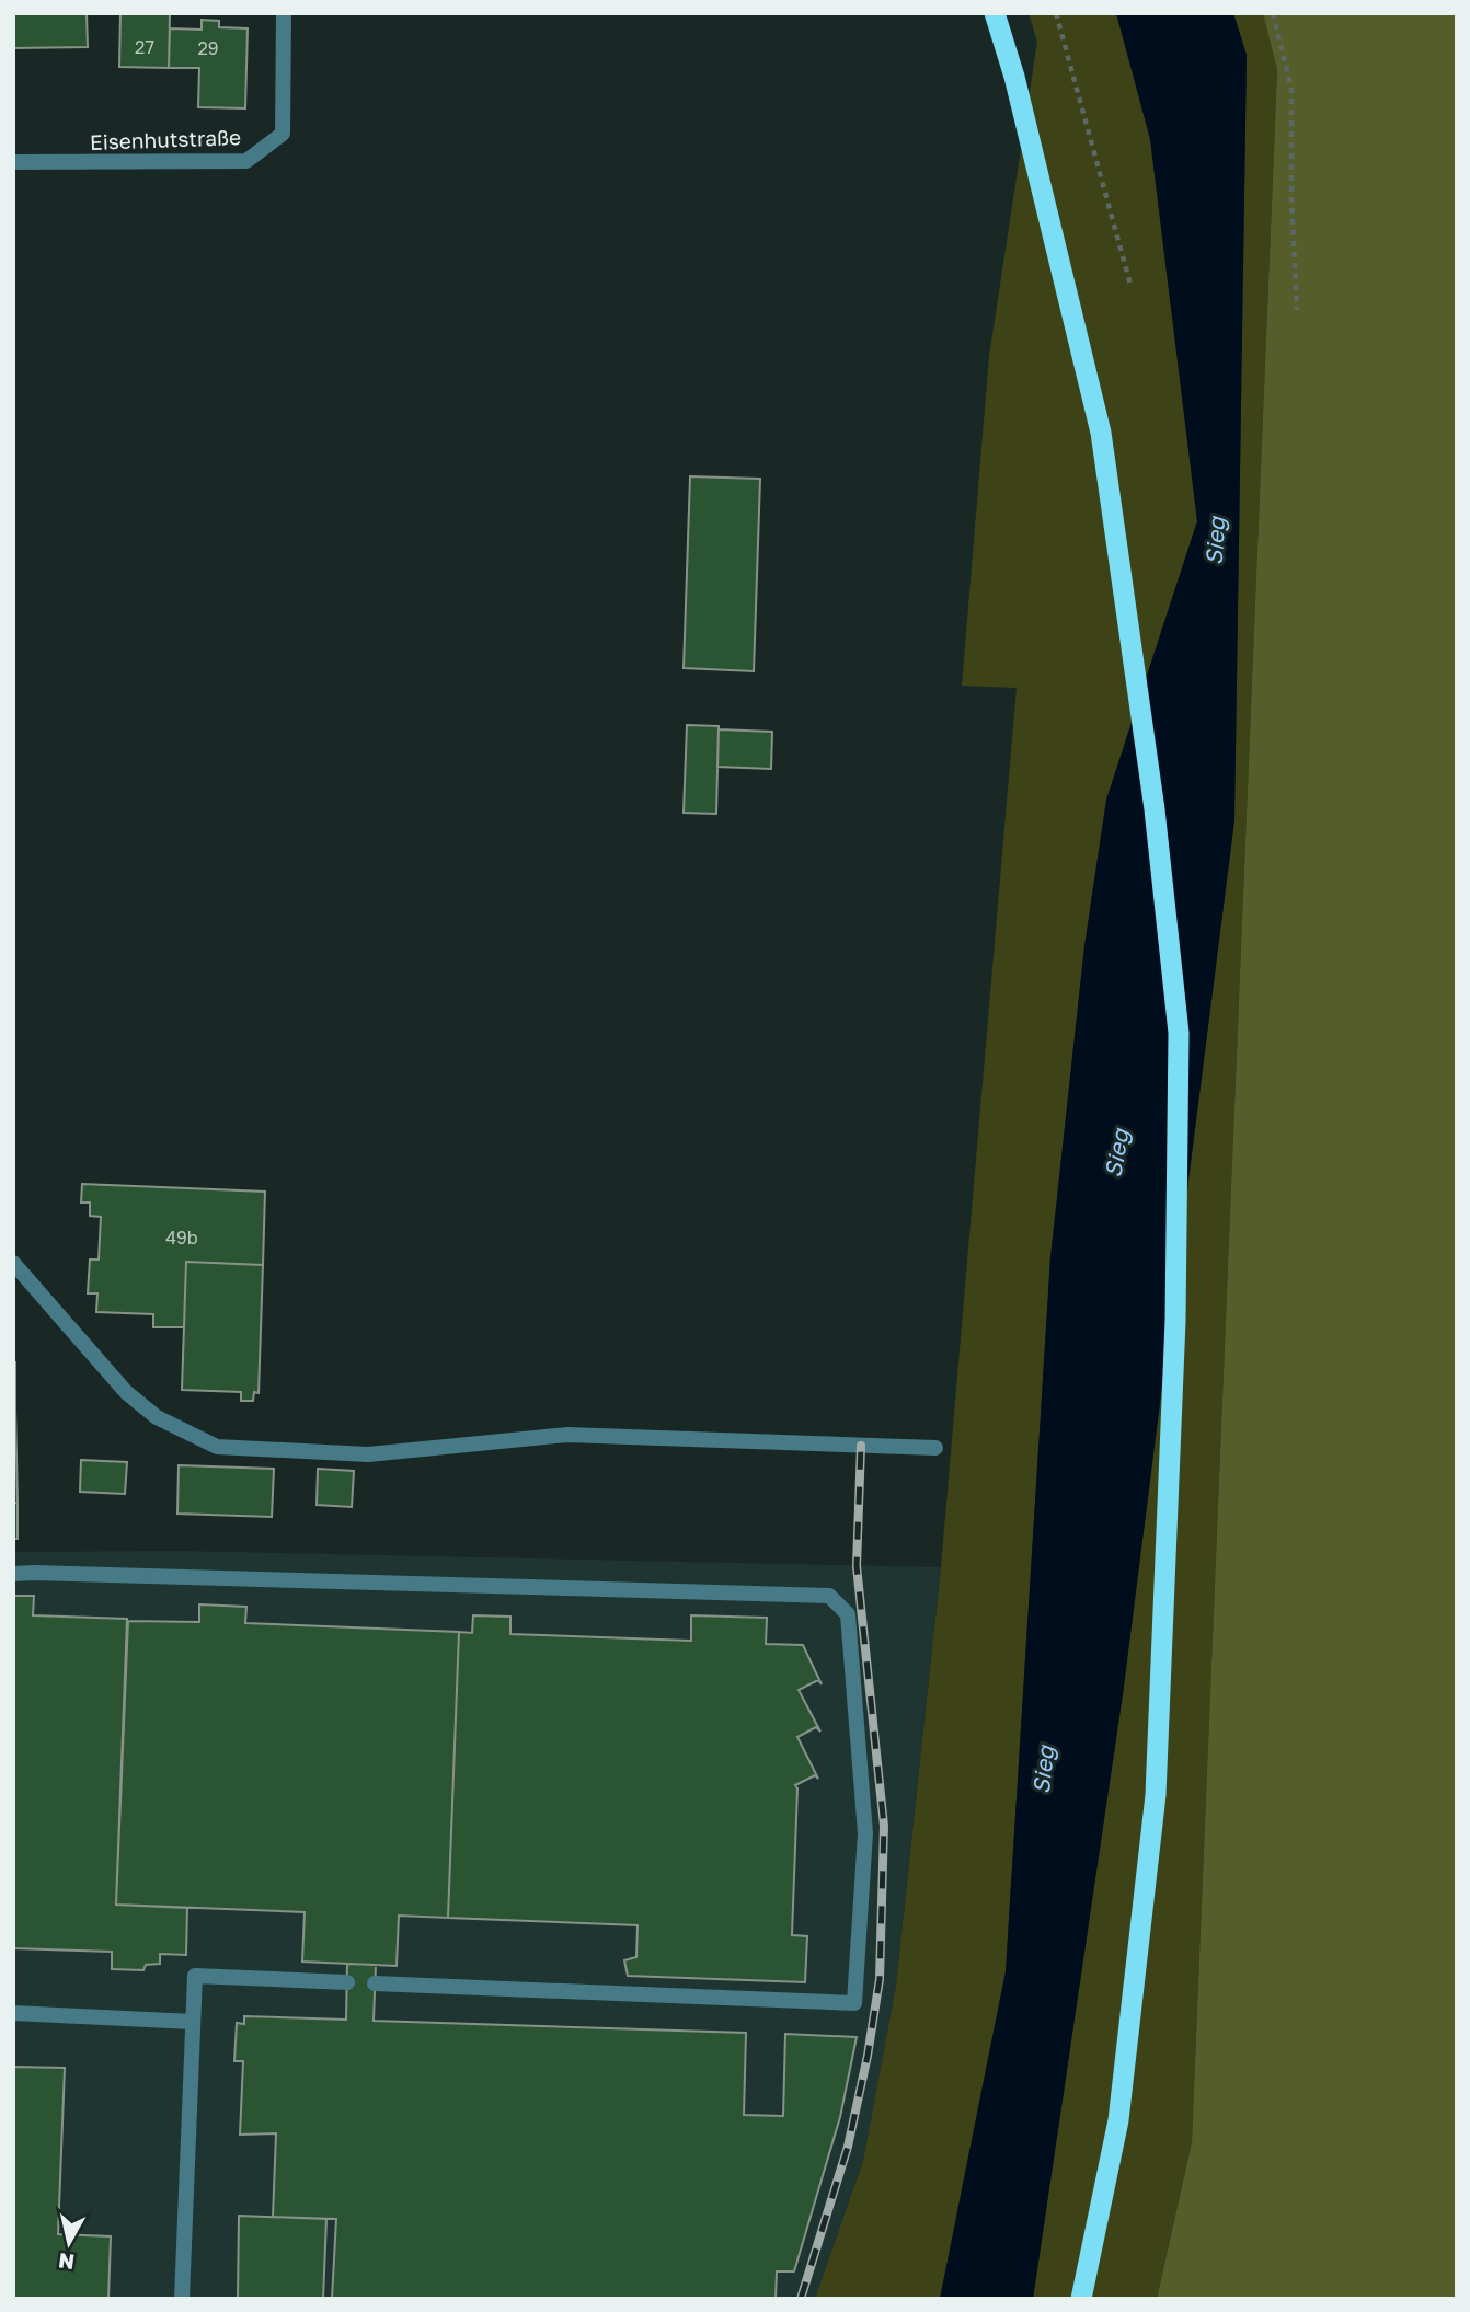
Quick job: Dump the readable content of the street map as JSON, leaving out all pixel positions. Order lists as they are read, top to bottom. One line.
{"streets":{"lane":["Eisenhutstraße"]},"water":["Sieg"],"house_numbers":["27","29","49b"],"north":"bottom"}
